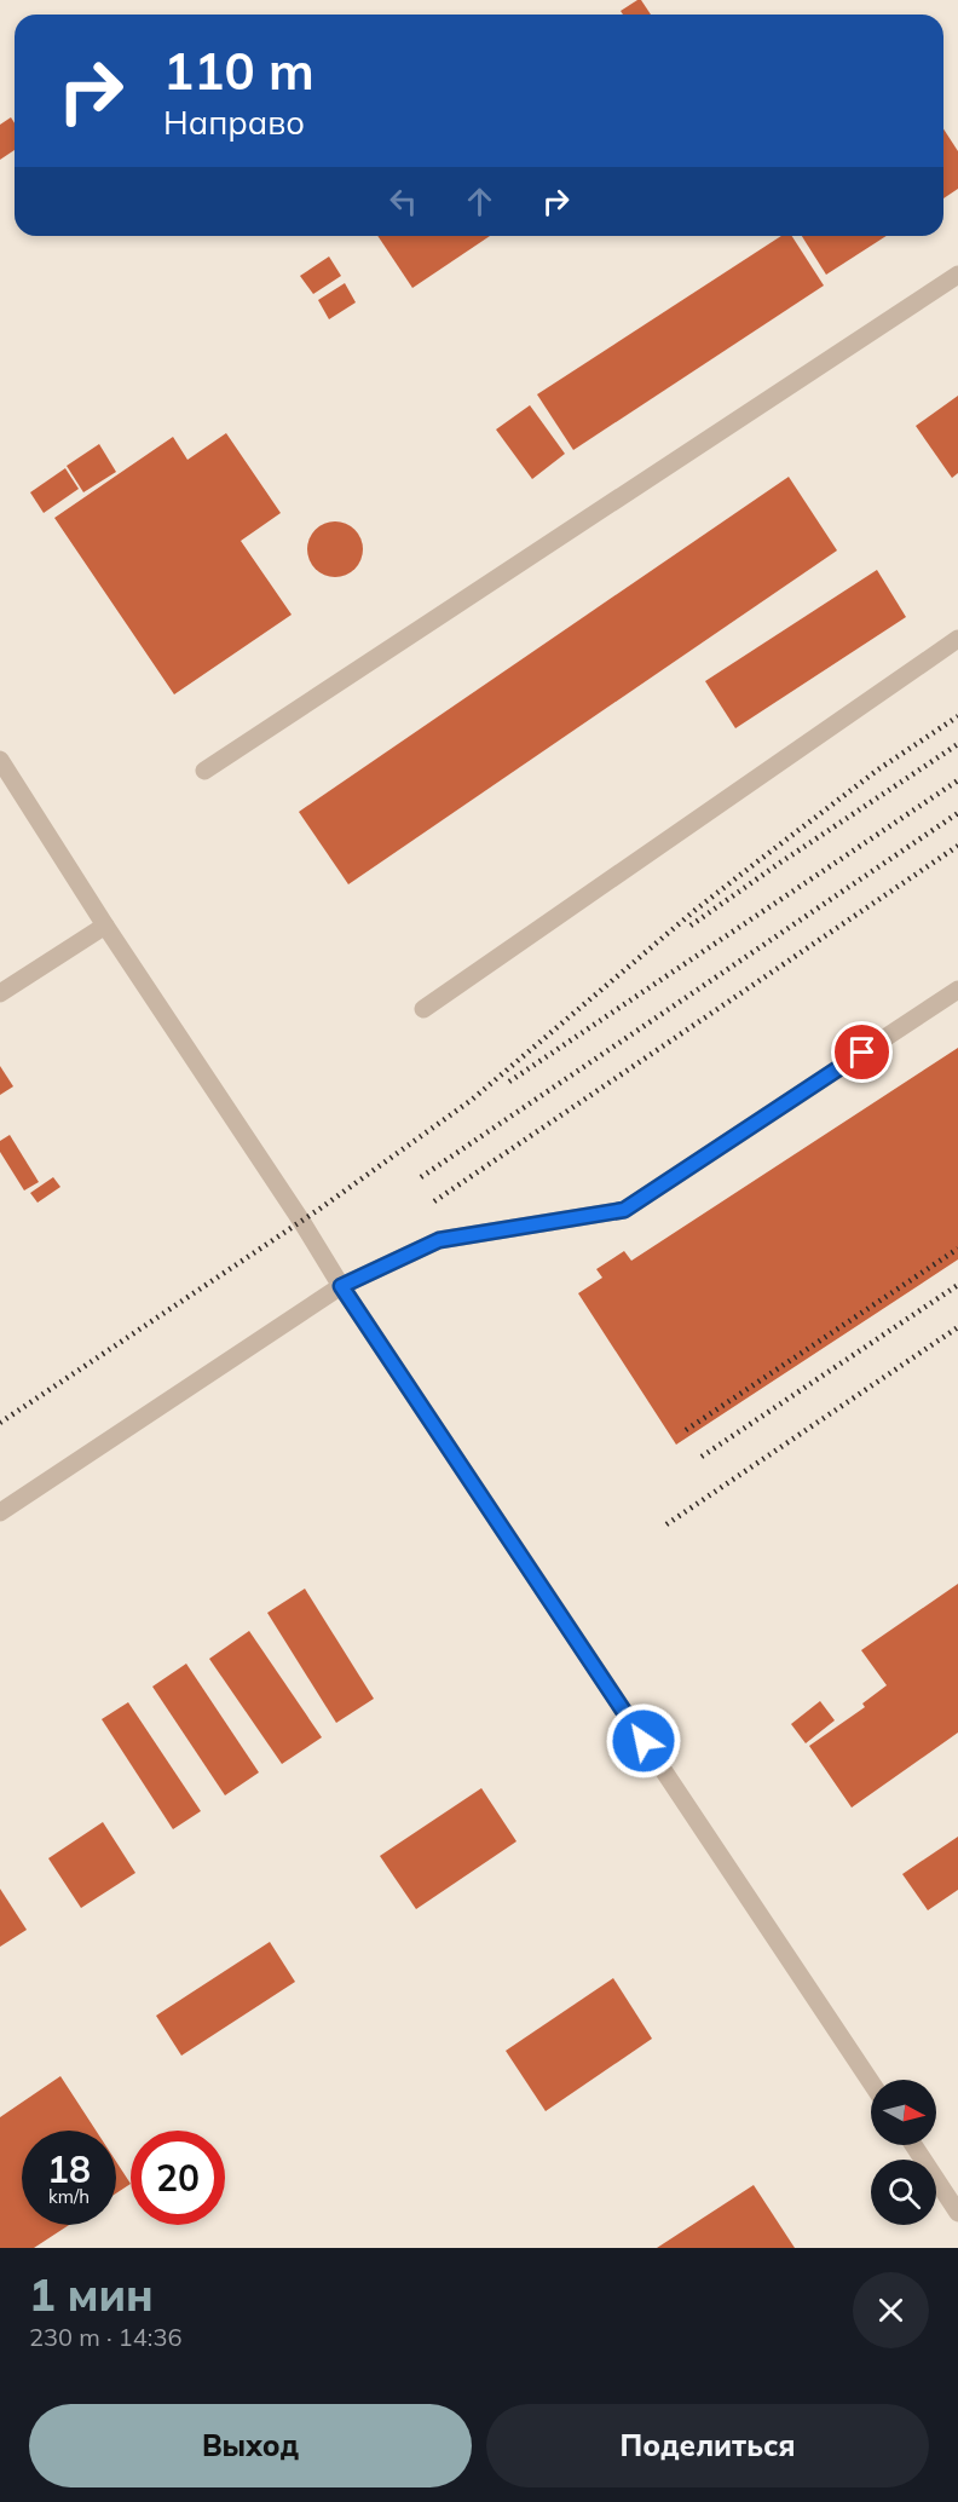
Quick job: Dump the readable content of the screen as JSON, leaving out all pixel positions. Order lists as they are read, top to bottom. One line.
{"north":"right","page":{"turn":["110 m","Направо"],"speed":"18 km/h","limit":"20","heading":["1 мин","230 m · 14:36"],"buttons":["Выход","Поделиться"]}}
